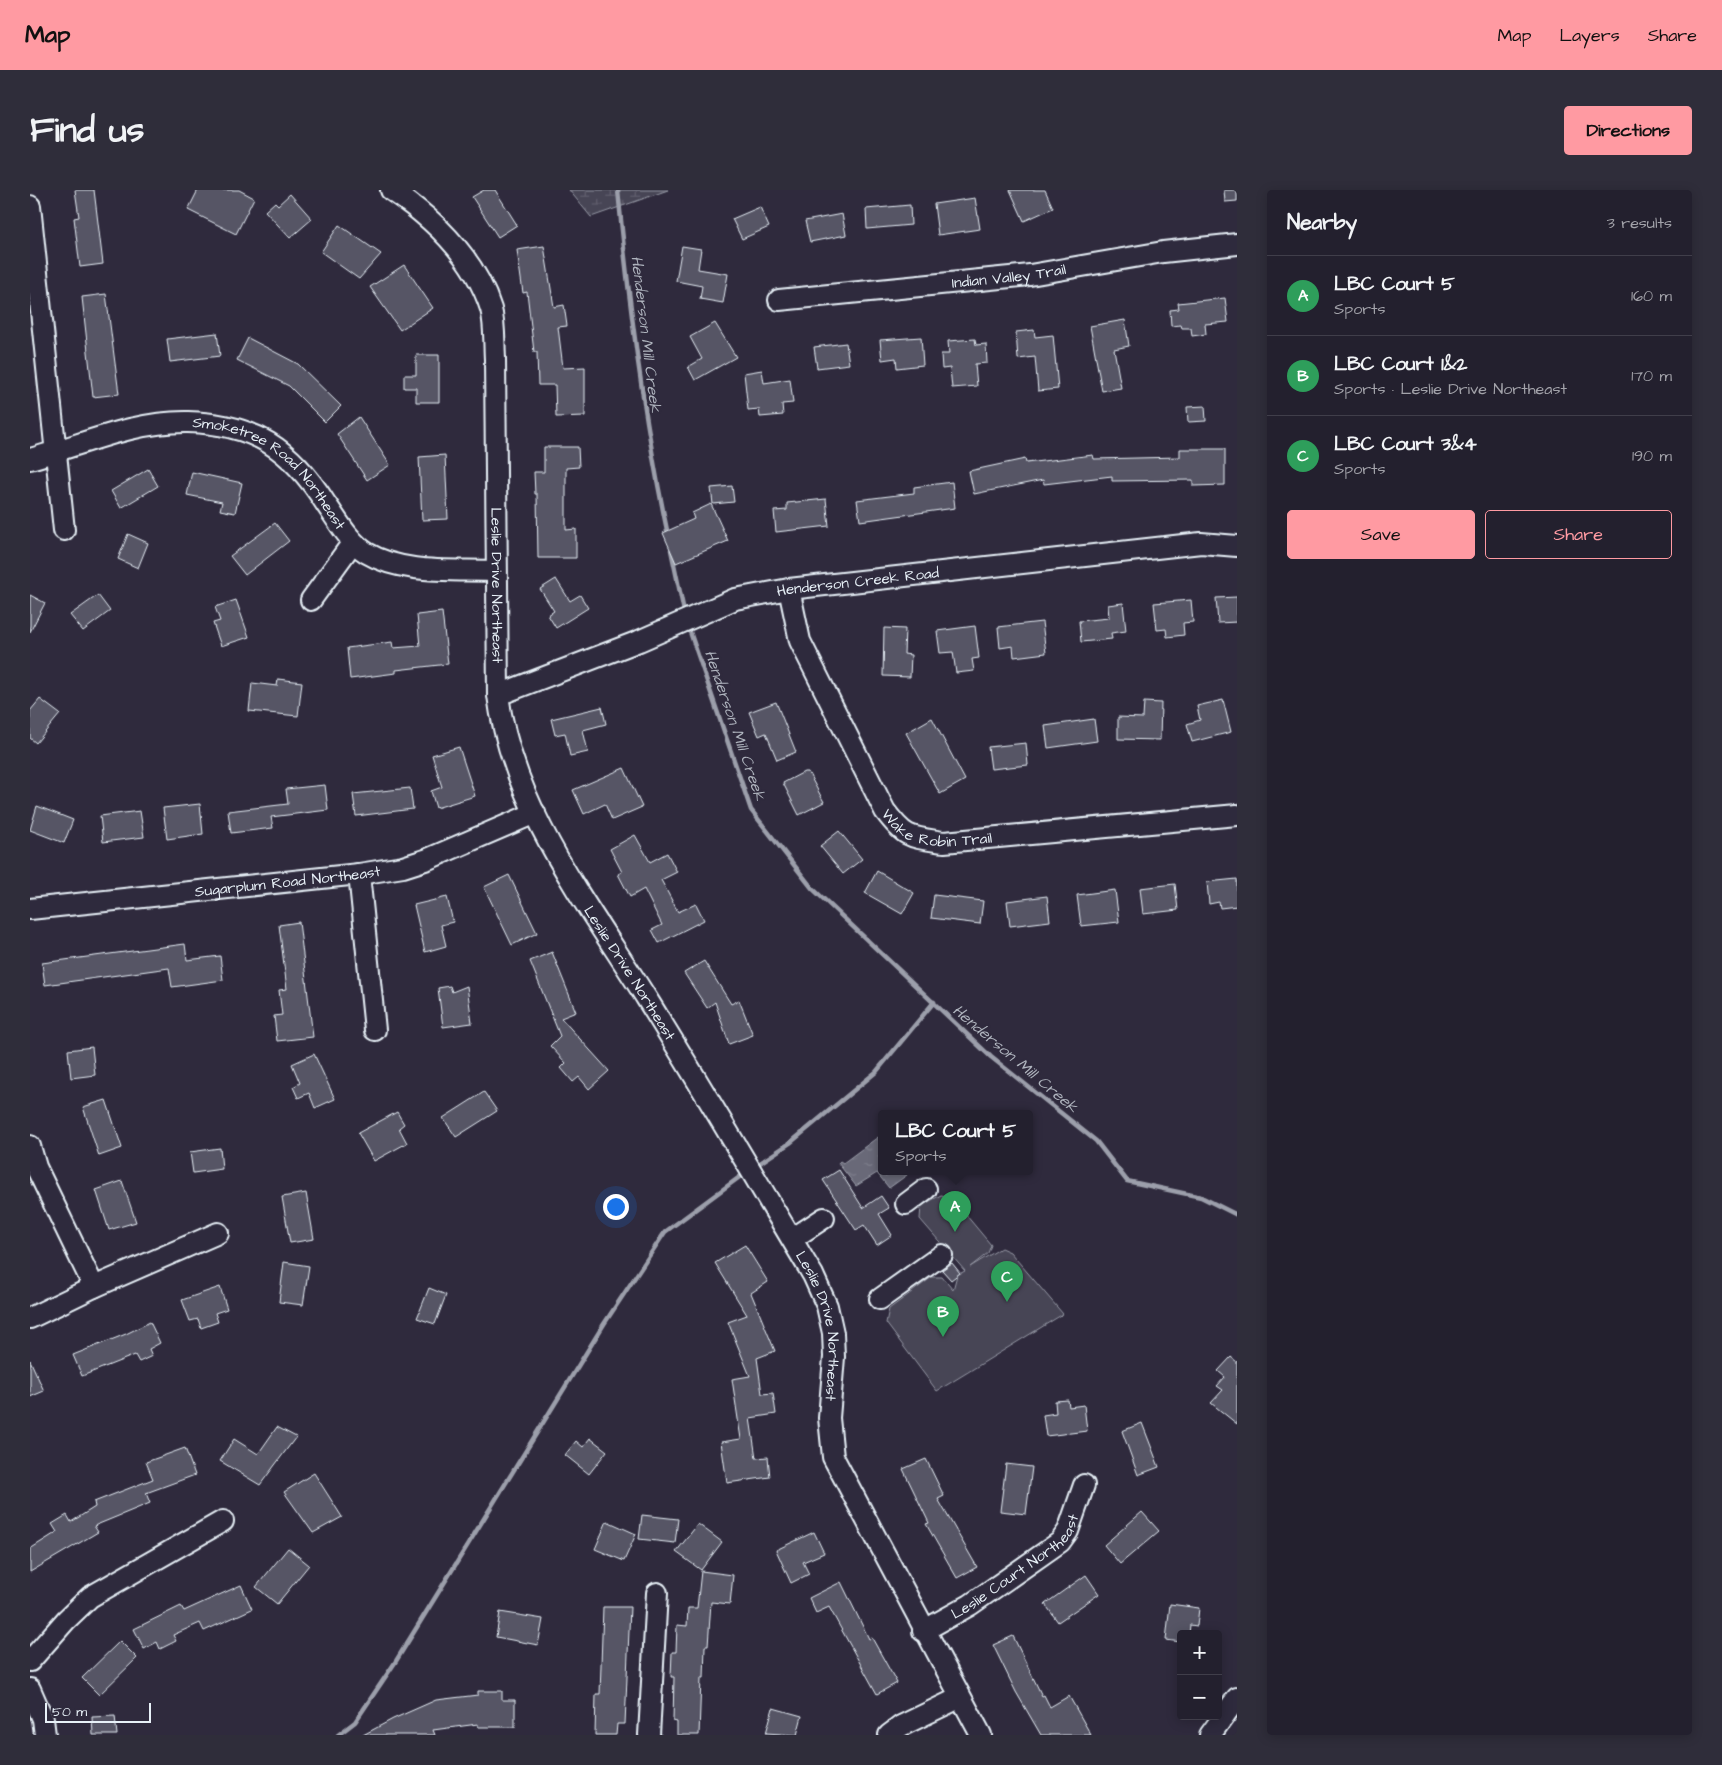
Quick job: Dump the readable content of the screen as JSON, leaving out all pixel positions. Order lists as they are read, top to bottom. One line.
{"streets":{"street":["Indian Valley Trail","Smoketree Road Northeast","Henderson Creek Road","Leslie Drive Northeast","Wake Robin Trail","Sugarplum Road Northeast","Leslie Court Northeast"]},"crossings":[["Smoketree Road Northeast","Leslie Drive Northeast"],["Henderson Creek Road","Leslie Drive Northeast"],["Henderson Creek Road","Wake Robin Trail"],["Leslie Drive Northeast","Sugarplum Road Northeast"],["Leslie Drive Northeast","Leslie Court Northeast"]],"water":["Henderson Mill Creek"],"scale_bar":"50 m","page":{"header":"Map","nav":["Map","Layers","Share"],"title":"Find us","buttons":["Directions",["Save","Share"]],"heading":["Nearby","3 results"],"list":[{"mark":"A","name":"LBC Court 5","note":"Sports","value":"160 m"},{"mark":"B","name":"LBC Court 1&2","note":"Sports · Leslie Drive Northeast","value":"170 m"},{"mark":"C","name":"LBC Court 3&4","note":"Sports","value":"190 m"}],"popup":["LBC Court 5","Sports"],"pins":["A","C","B"],"map_buttons":["+","−"],"scale":"50 m"}}
